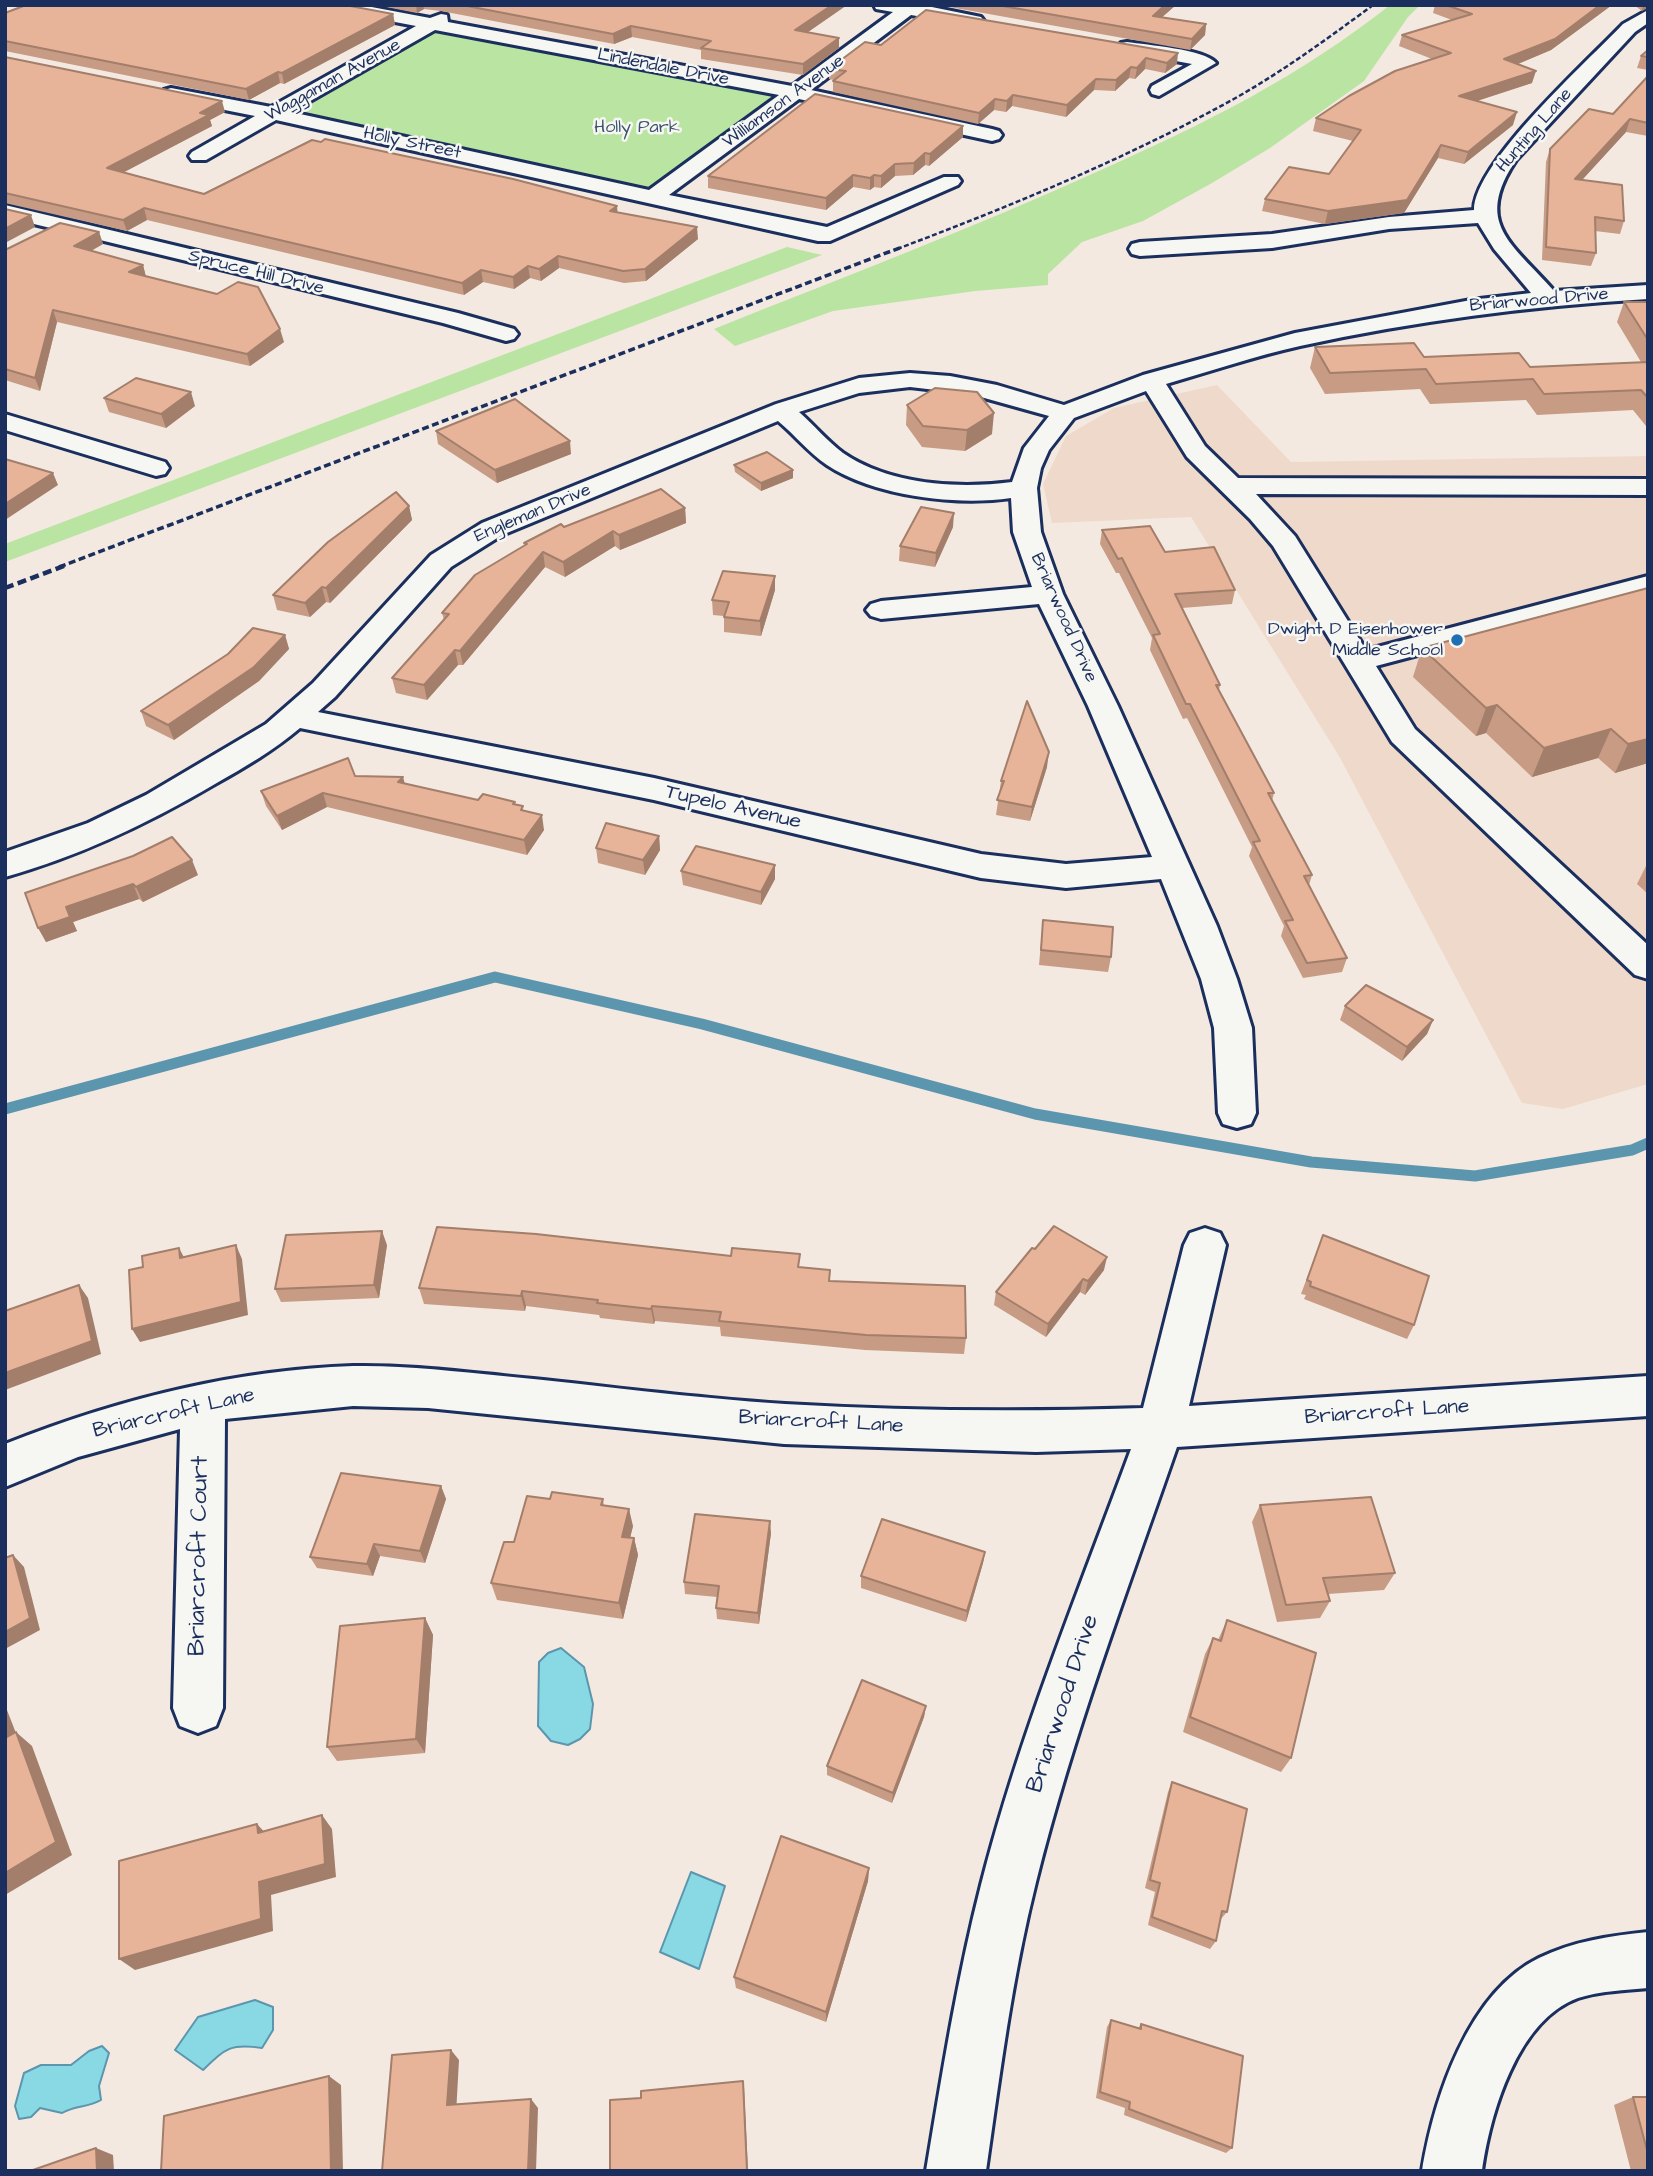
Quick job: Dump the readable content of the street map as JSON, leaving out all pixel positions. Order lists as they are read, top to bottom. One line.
{"streets":{"street":["Lindendale Drive","Waggaman Avenue","Williamson Avenue","Hunting Lane","Holly Street","Spruce Hill Drive","Briarwood Drive","Engleman Drive","Tupelo Avenue","Briarcroft Lane","Briarcroft Court"]},"crossings":[["Lindendale Drive","Waggaman Avenue"],["Lindendale Drive","Williamson Avenue"],["Waggaman Avenue","Holly Street"],["Williamson Avenue","Holly Street"],["Briarwood Drive","Engleman Drive"],["Briarwood Drive","Tupelo Avenue"],["Briarwood Drive","Briarcroft Lane"],["Engleman Drive","Tupelo Avenue"],["Briarcroft Lane","Briarcroft Court"]],"parks":["Holly Park"],"places":["Dwight D Eisenhower Middle School"]}
